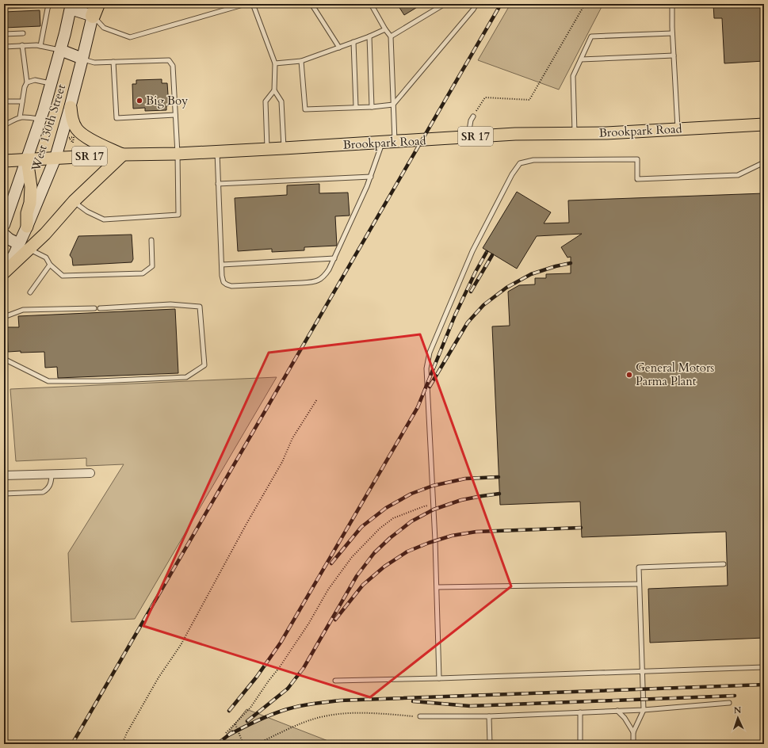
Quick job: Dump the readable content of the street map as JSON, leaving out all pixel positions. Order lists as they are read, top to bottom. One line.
{"streets":{"main road":["West 130th Street","Brookpark Road","SR 17"]},"crossings":[["West 130th Street","Brookpark Road"]],"places":["Big Boy","General Motors Parma Plant"],"north":"top"}
